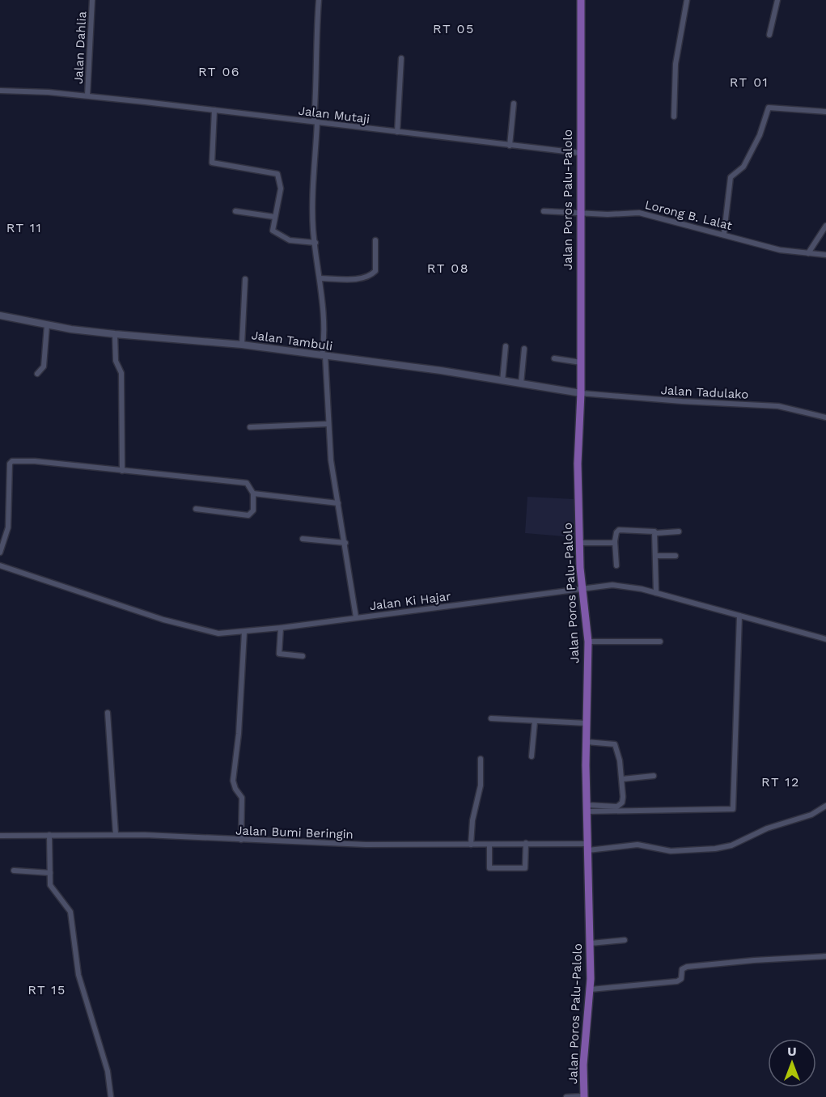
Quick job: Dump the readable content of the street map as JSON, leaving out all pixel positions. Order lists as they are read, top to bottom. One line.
{"streets":{"main road":["Jalan Poros Palu-Palolo"],"street":["Jalan Dahlia","Jalan Mutaji","Lorong B. Lalat","Jalan Tambuli","Jalan Tadulako","Jalan Ki Hajar","Jalan Bumi Beringin"]},"crossings":[["Jalan Dahlia","Jalan Mutaji"],["Jalan Mutaji","Jalan Poros Palu-Palolo"],["Jalan Poros Palu-Palolo","Lorong B. Lalat"],["Jalan Poros Palu-Palolo","Jalan Tambuli"],["Jalan Poros Palu-Palolo","Jalan Tadulako"],["Jalan Poros Palu-Palolo","Jalan Ki Hajar"],["Jalan Poros Palu-Palolo","Jalan Bumi Beringin"],["Jalan Tambuli","Jalan Tadulako"]],"districts":["RT 05","RT 06","RT 01","RT 11","RT 08","RT 12","RT 15"],"north":"top"}
